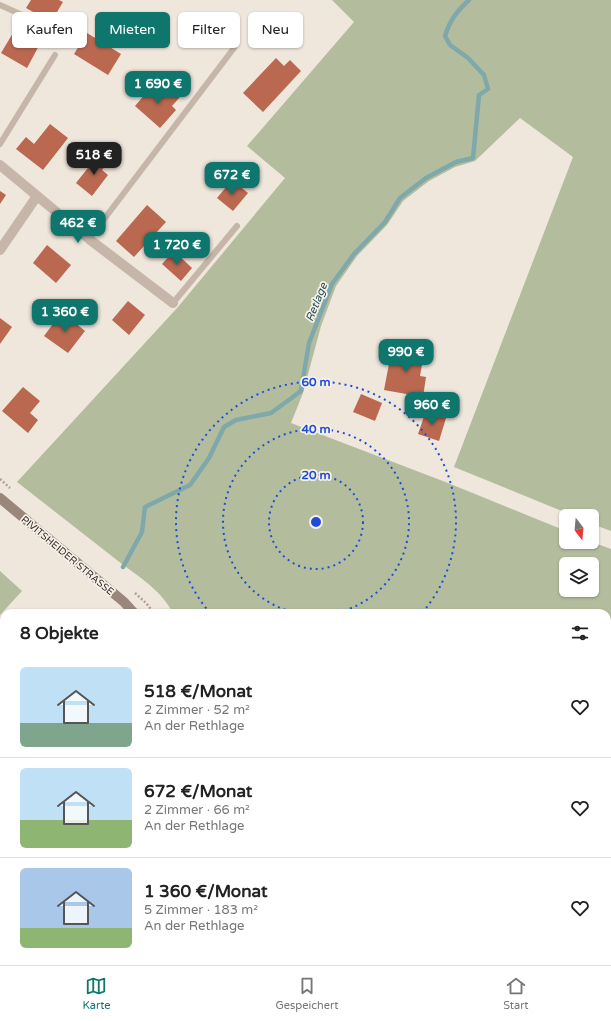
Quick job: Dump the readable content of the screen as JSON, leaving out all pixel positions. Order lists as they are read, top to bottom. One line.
{"streets":{"main road":["PIVITSHEIDER STRASSE"]},"water":["Retlage"],"north":"bottom","page":{"chip":["Kaufen","Mieten","Filter","Neu"],"price":["1 690 €","518 €","672 €","462 €","1 720 €","1 360 €","990 €","960 €"],"heading":"8 Objekte","list":[{"name":"518 €/Monat","note":"2 Zimmer · 52 m² · An der Rethlage"},{"name":"672 €/Monat","note":"2 Zimmer · 66 m² · An der Rethlage"},{"name":"1 360 €/Monat","note":"5 Zimmer · 183 m² · An der Rethlage"}],"tabs":["Karte","Gespeichert","Start"]},"rings":["60 m","40 m","20 m"]}
